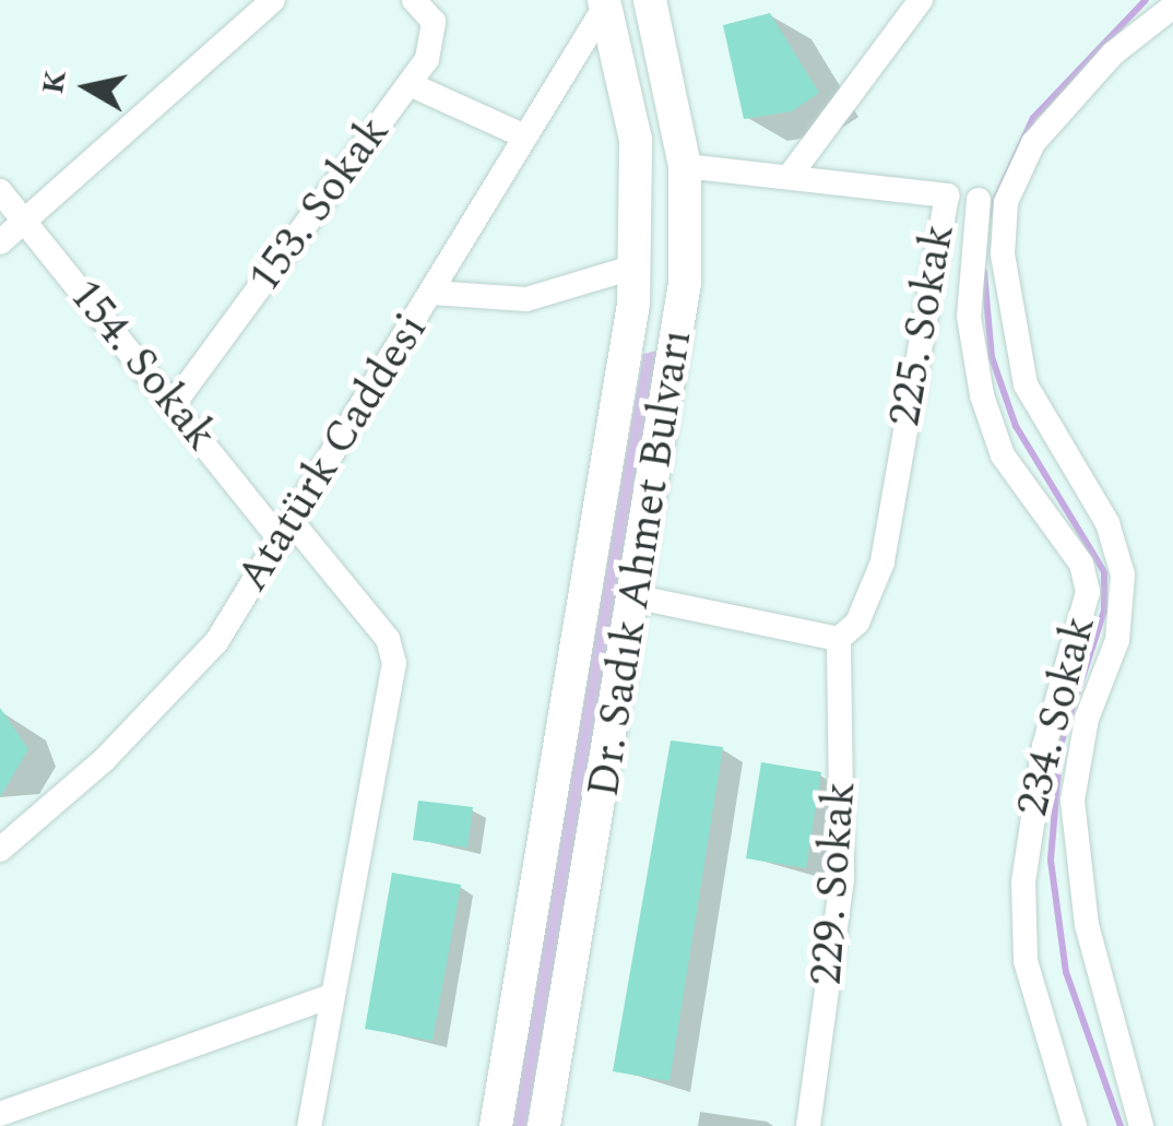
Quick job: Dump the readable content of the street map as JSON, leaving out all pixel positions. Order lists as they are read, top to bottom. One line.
{"streets":{"main road":["Dr. Sadık Ahmet Bulvarı"],"street":["153. Sokak","225. Sokak","154. Sokak","Atatürk Caddesi","234. Sokak","229. Sokak"]},"crossings":[["153. Sokak","154. Sokak"],["225. Sokak","Dr. Sadık Ahmet Bulvarı"],["225. Sokak","229. Sokak"],["154. Sokak","Atatürk Caddesi"],["Atatürk Caddesi","Dr. Sadık Ahmet Bulvarı"]],"north":"left"}
